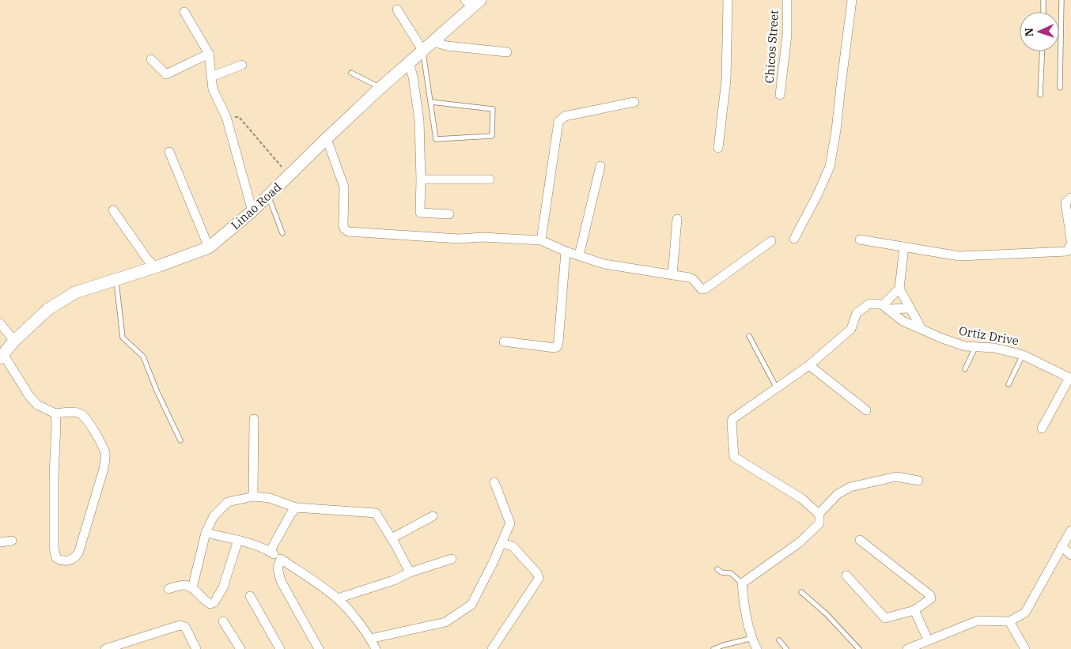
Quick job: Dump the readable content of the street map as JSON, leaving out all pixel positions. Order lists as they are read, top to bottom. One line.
{"streets":{"street":["Chicos Street","Linao Road","Ortiz Drive"]},"north":"left"}
